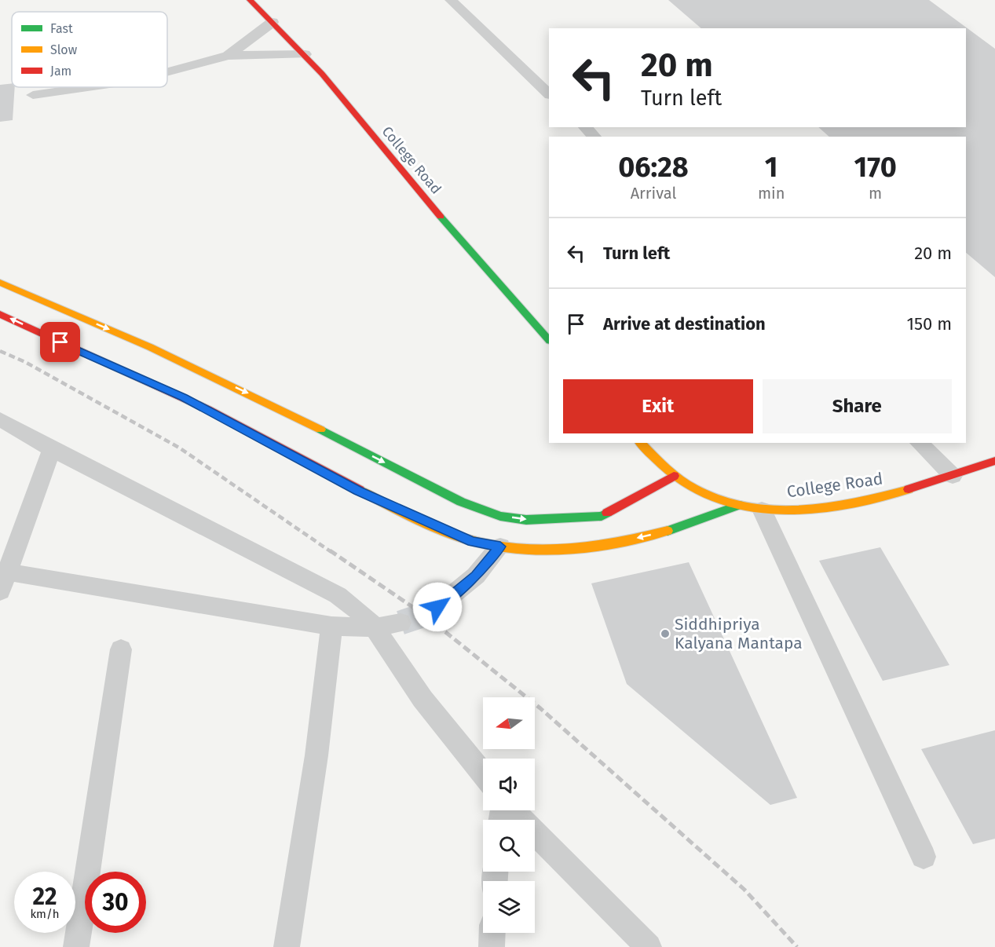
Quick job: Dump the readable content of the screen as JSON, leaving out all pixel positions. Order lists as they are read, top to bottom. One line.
{"streets":{"street":["College Road"]},"places":["Siddhipriya Kalyana Mantapa"],"legend":["Fast","Slow","Jam"],"north":"left","page":{"turn":["20 m","Turn left"],"eta":["06:28","Arrival","1","min","170","m"],"list":[{"name":"Turn left","value":"20 m"},{"name":"Arrive at destination","value":"150 m"}],"buttons":["Exit","Share"],"speed":"22 km/h","limit":"30"}}
